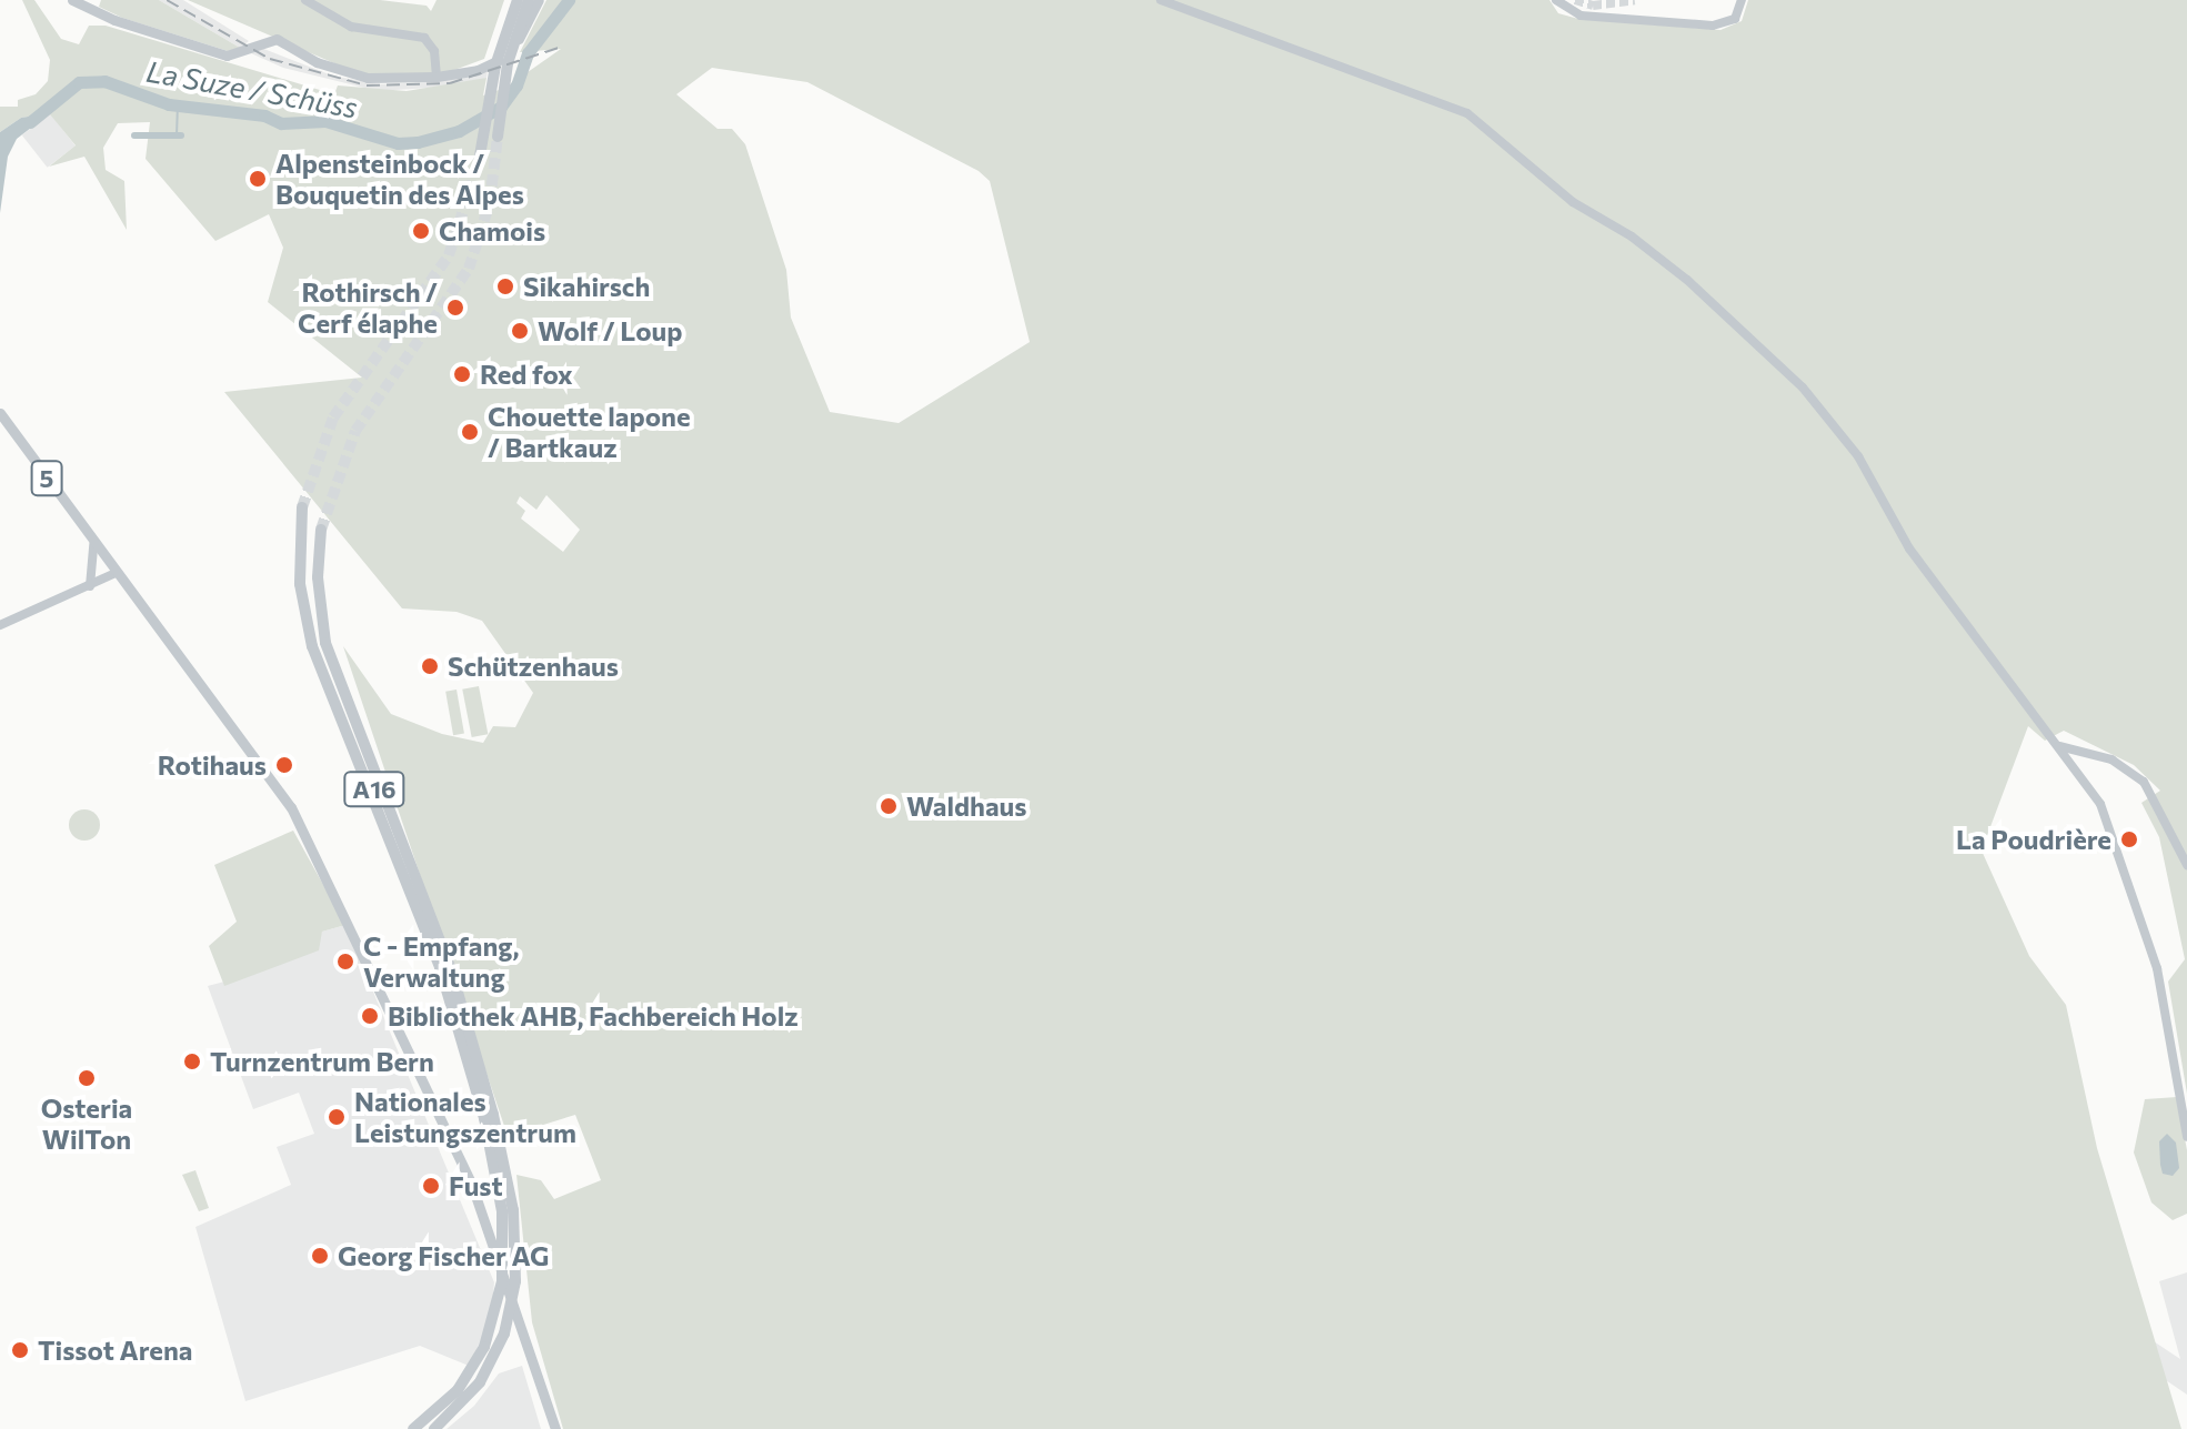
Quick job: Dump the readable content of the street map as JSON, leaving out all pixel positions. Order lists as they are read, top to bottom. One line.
{"streets":{"highway":["A16"],"main road":["5"]},"water":["La Suze / Schüss"],"places":["Alpensteinbock / Bouquetin des Alpes","Chamois","Sikahirsch","Rothirsch / Cerf élaphe","Wolf / Loup","Red fox","Chouette lapone / Bartkauz","Schützenhaus","Rotihaus","Waldhaus","La Poudrière","C - Empfang, Verwaltung","Bibliothek AHB, Fachbereich Holz","Turnzentrum Bern","Osteria WilTon","Nationales Leistungszentrum","Fust","Georg Fischer AG","Tissot Arena"]}
